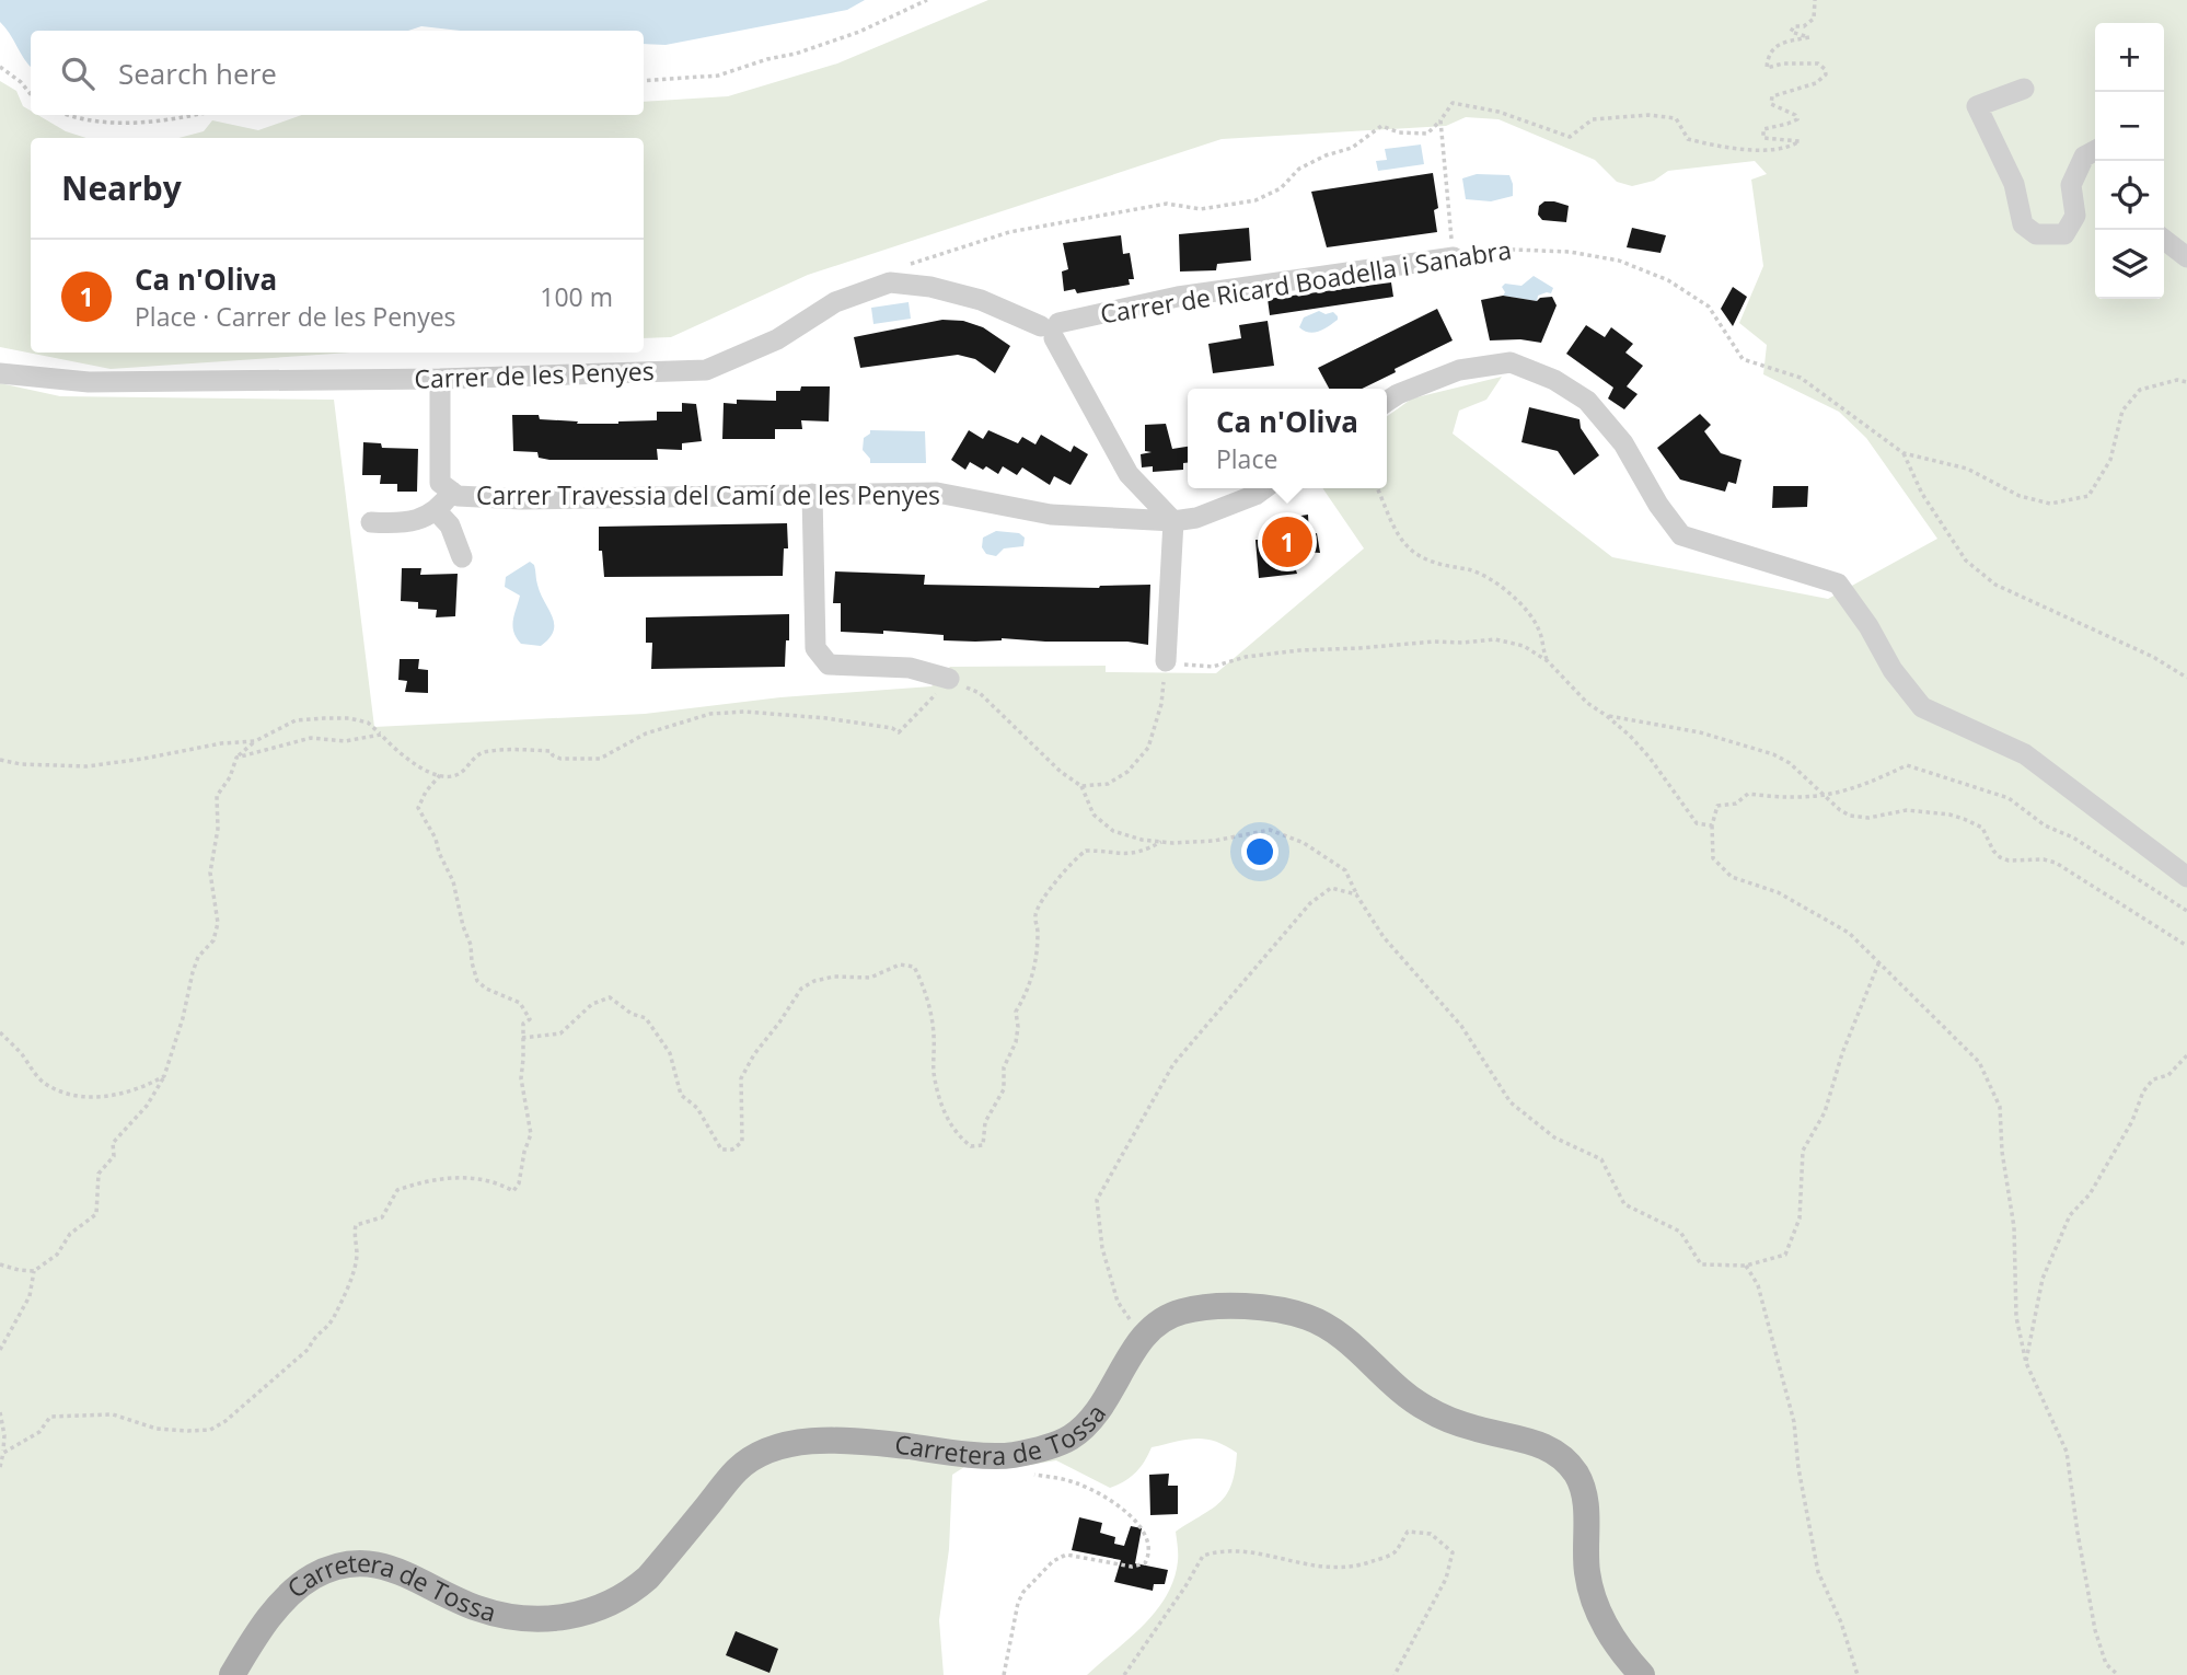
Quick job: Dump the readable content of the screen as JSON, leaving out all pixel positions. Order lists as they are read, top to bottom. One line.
{"streets":{"main road":["Carretera de Tossa"],"street":["Carrer de Ricard Boadella i Sanabra","Carrer de les Penyes","Carrer Travessia del Camí de les Penyes"]},"crossings":[["Carrer de Ricard Boadella i Sanabra","Carrer de les Penyes"],["Carrer de les Penyes","Carrer Travessia del Camí de les Penyes"]],"page":{"map_buttons":["+","−"],"search":"Search here","heading":"Nearby","list":[{"mark":"1","name":"Ca n'Oliva","note":"Place · Carrer de les Penyes","value":"100 m"}],"popup":["Ca n'Oliva","Place"],"pins":"1"}}
